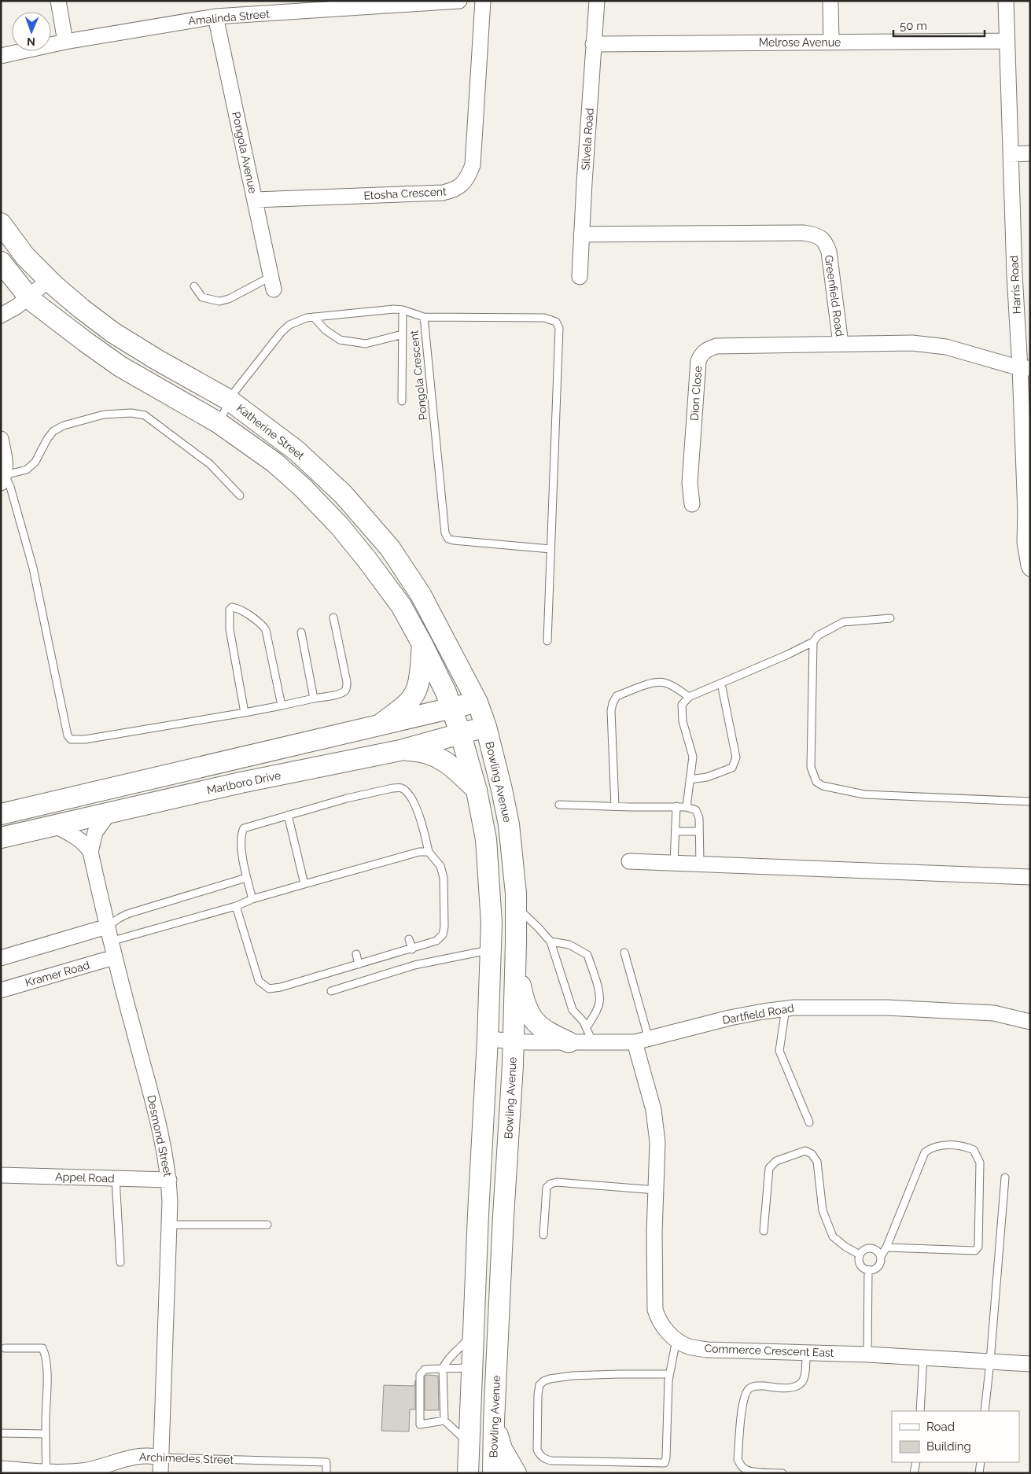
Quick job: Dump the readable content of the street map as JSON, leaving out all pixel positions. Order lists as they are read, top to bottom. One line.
{"streets":{"main road":["Katherine Street","Bowling Avenue","Marlboro Drive"],"street":["Amalinda Street","Melrose Avenue","Silvela Road","Pongola Avenue","Etosha Crescent","Harris Road","Greenfield Road","Dion Close","Kramer Road","Dartfield Road","Desmond Street","Appel Road","Commerce Crescent East","Archimedes Street"],"lane":["Pongola Crescent"]},"crossings":[["Amalinda Street","Pongola Avenue"],["Melrose Avenue","Silvela Road"],["Melrose Avenue","Harris Road"],["Silvela Road","Greenfield Road"],["Pongola Avenue","Etosha Crescent"],["Harris Road","Greenfield Road"],["Greenfield Road","Dion Close"],["Pongola Crescent","Katherine Street"],["Katherine Street","Bowling Avenue"],["Katherine Street","Marlboro Drive"],["Bowling Avenue","Marlboro Drive"],["Bowling Avenue","Dartfield Road"],["Marlboro Drive","Desmond Street"],["Kramer Road","Desmond Street"],["Dartfield Road","Commerce Crescent East"],["Desmond Street","Appel Road"],["Desmond Street","Archimedes Street"]],"legend":["Road","Building"],"scale_bar":"50 m","north":"bottom"}
